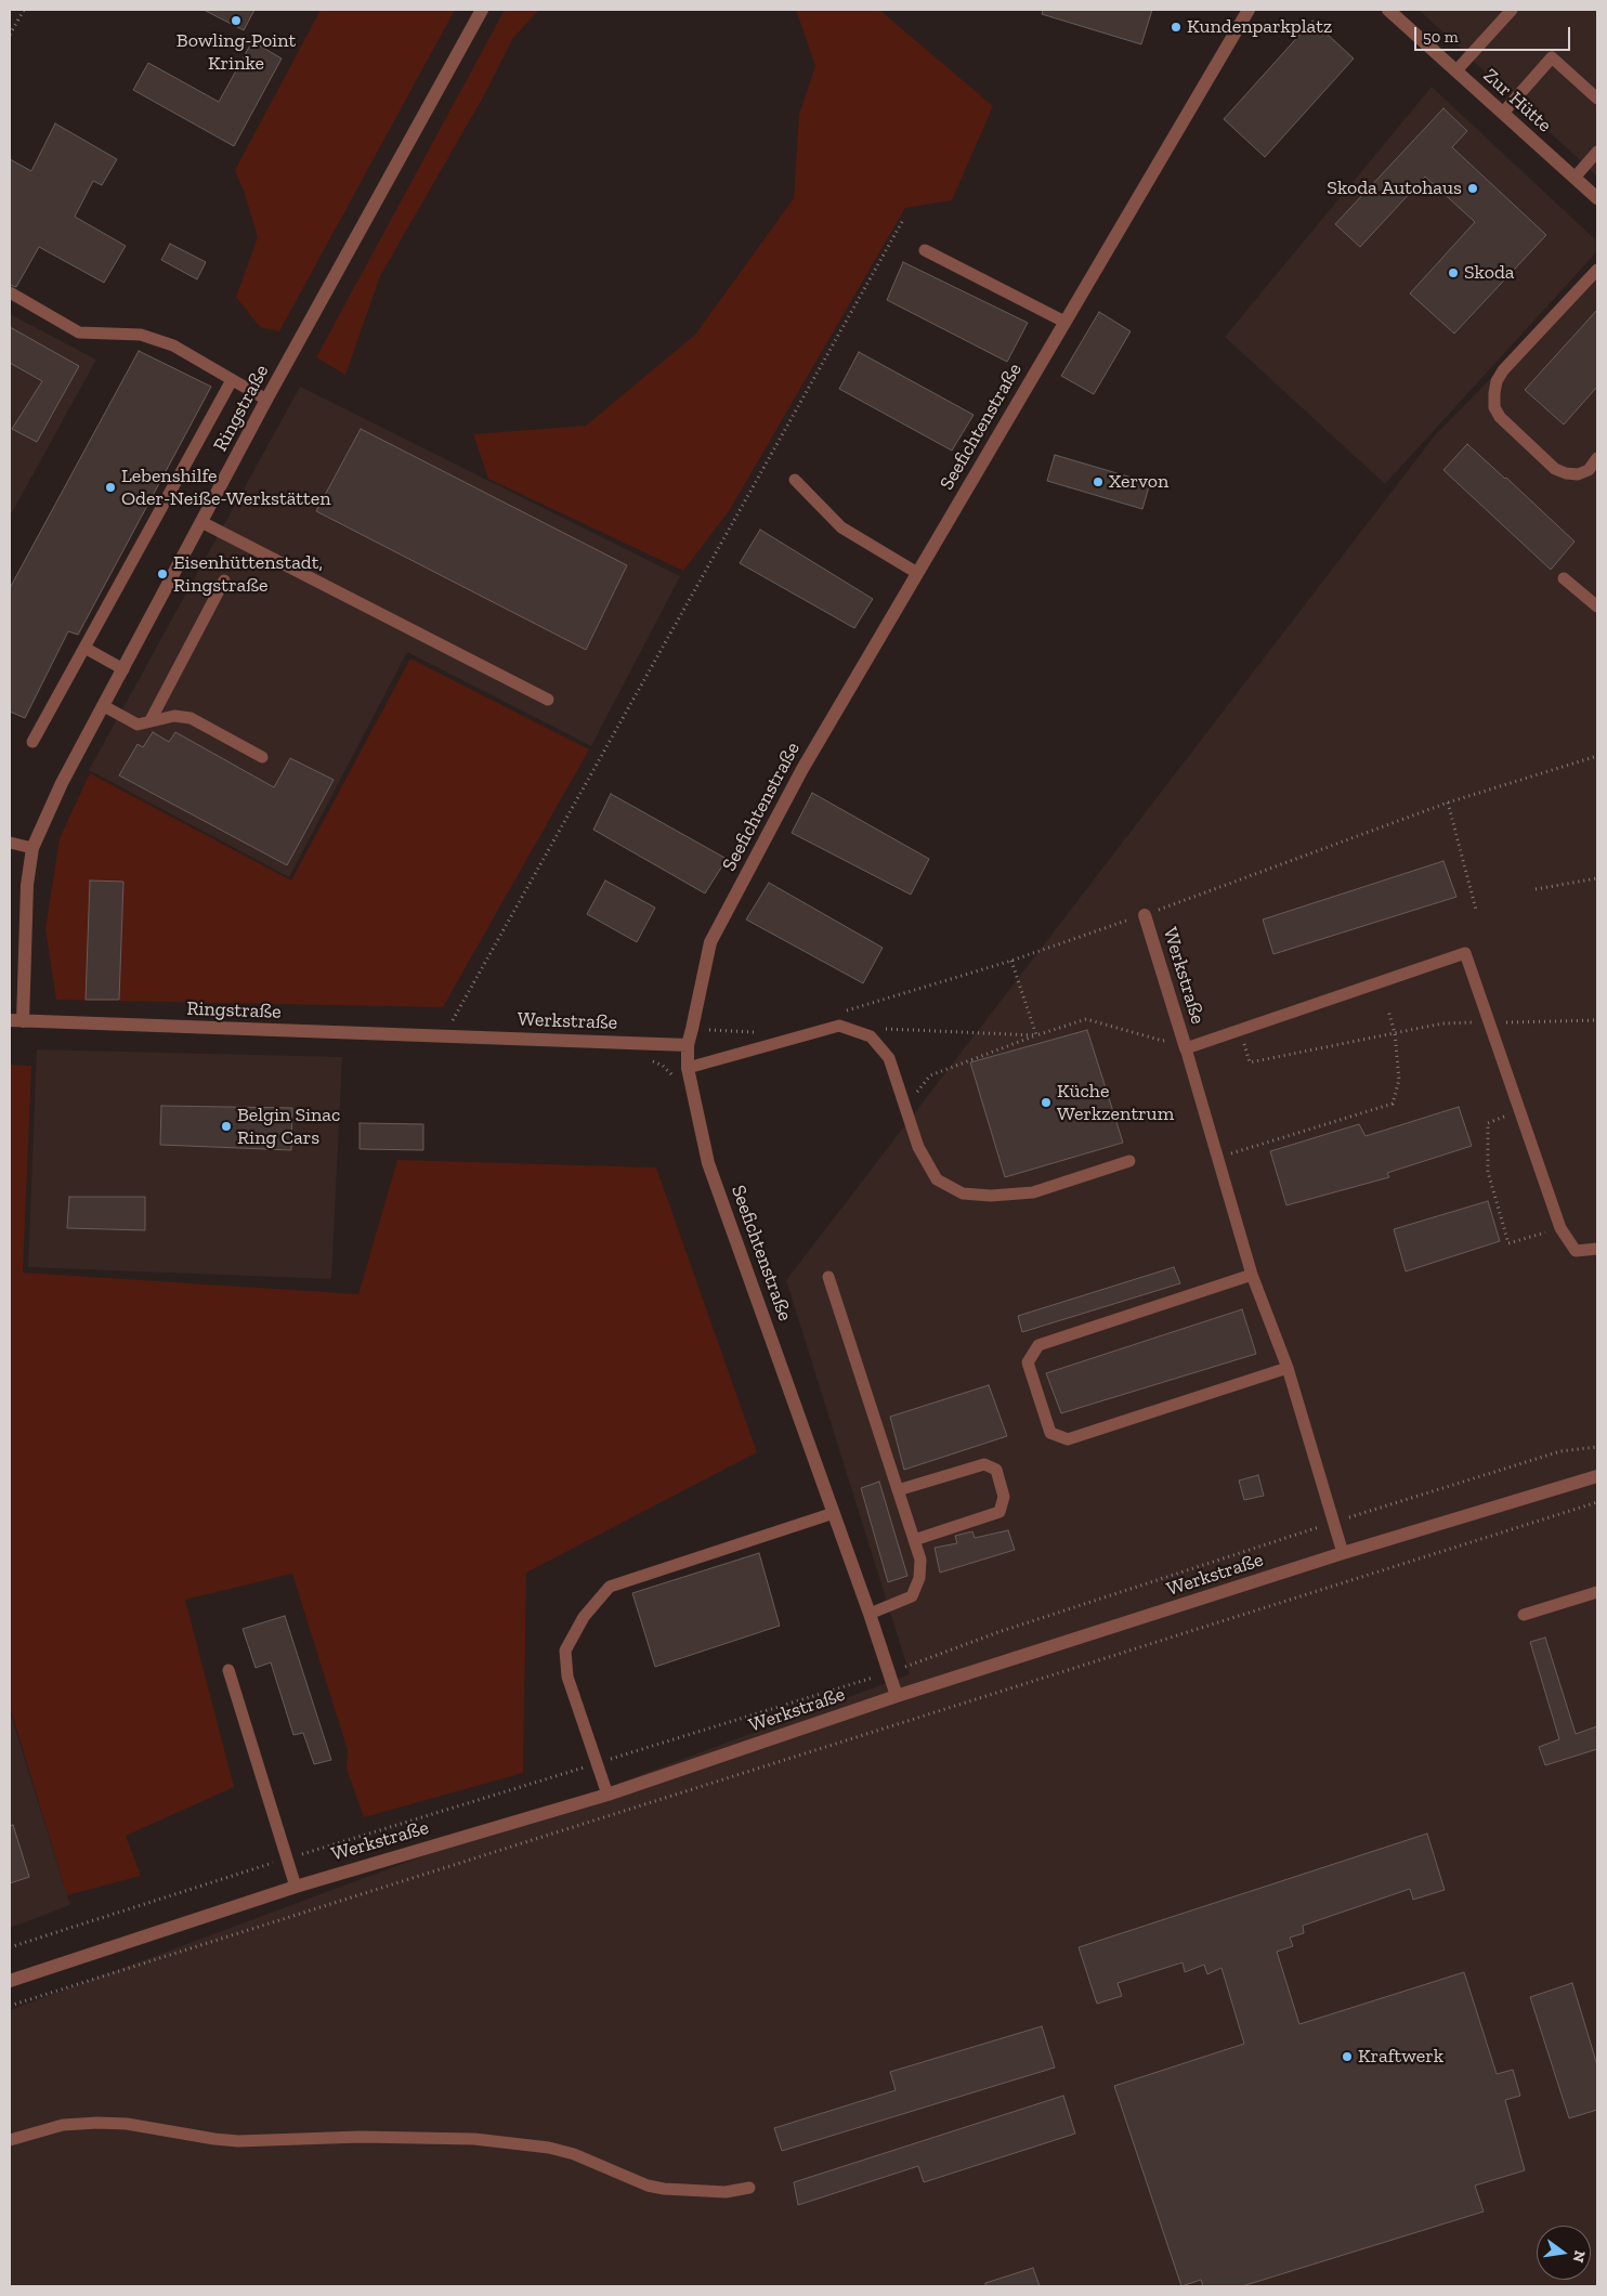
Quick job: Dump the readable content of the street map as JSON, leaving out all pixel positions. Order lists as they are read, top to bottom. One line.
{"streets":{"street":["Zur Hütte","Ringstraße","Seefichtenstraße","Werkstraße"]},"crossings":[["Ringstraße","Werkstraße"],["Seefichtenstraße","Werkstraße"]],"places":["Bowling-Point Krinke","Kundenparkplatz","Skoda Autohaus","Skoda","Xervon","Lebenshilfe Oder-Neiße-Werkstätten","Eisenhüttenstadt, Ringstraße","Küche Werkzentrum","Belgin Sinac Ring Cars","Kraftwerk"],"scale_bar":"50 m","north":"right"}
